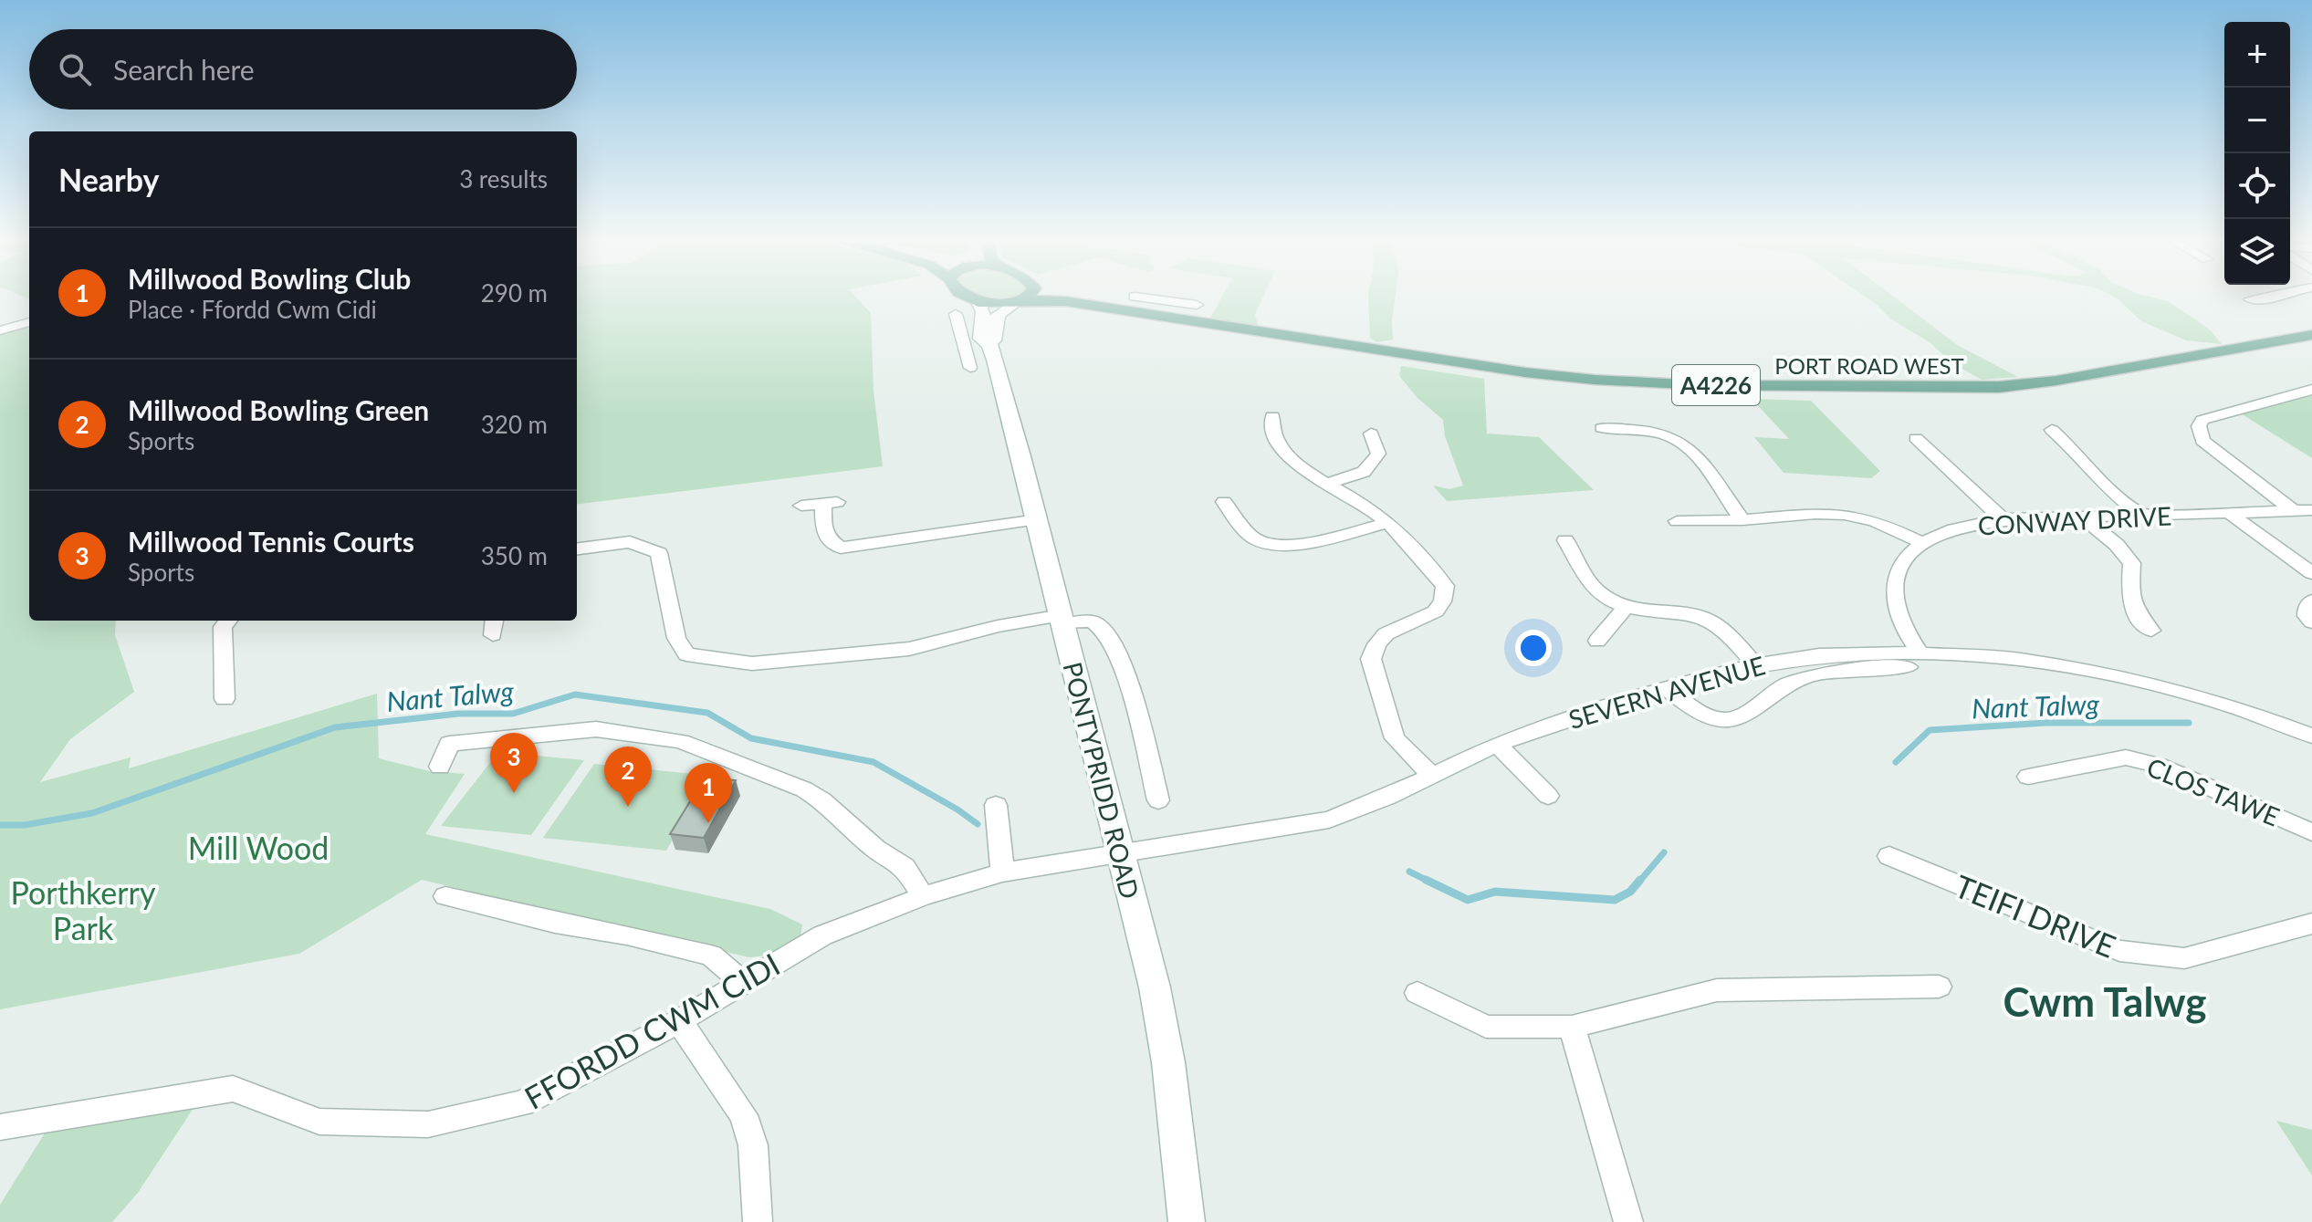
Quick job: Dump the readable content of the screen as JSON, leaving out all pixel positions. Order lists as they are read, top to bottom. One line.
{"streets":{"main road":["PORT ROAD WEST","A4226","PONTYPRIDD ROAD"],"street":["CONWAY DRIVE","SEVERN AVENUE","CLOS TAWE","TEIFI DRIVE","FFORDD CWM CIDI"]},"crossings":[["PORT ROAD WEST","PONTYPRIDD ROAD"],["CONWAY DRIVE","SEVERN AVENUE"],["SEVERN AVENUE","PONTYPRIDD ROAD"],["SEVERN AVENUE","FFORDD CWM CIDI"],["PONTYPRIDD ROAD","FFORDD CWM CIDI"]],"districts":["Cwm Talwg"],"water":["Nant Talwg"],"parks":["Mill Wood","Porthkerry Park"],"page":{"map_buttons":["+","−"],"search":"Search here","heading":["Nearby","3 results"],"list":[{"mark":"1","name":"Millwood Bowling Club","note":"Place · Ffordd Cwm Cidi","value":"290 m"},{"mark":"2","name":"Millwood Bowling Green","note":"Sports","value":"320 m"},{"mark":"3","name":"Millwood Tennis Courts","note":"Sports","value":"350 m"}],"pins":["3","2","1"]}}
